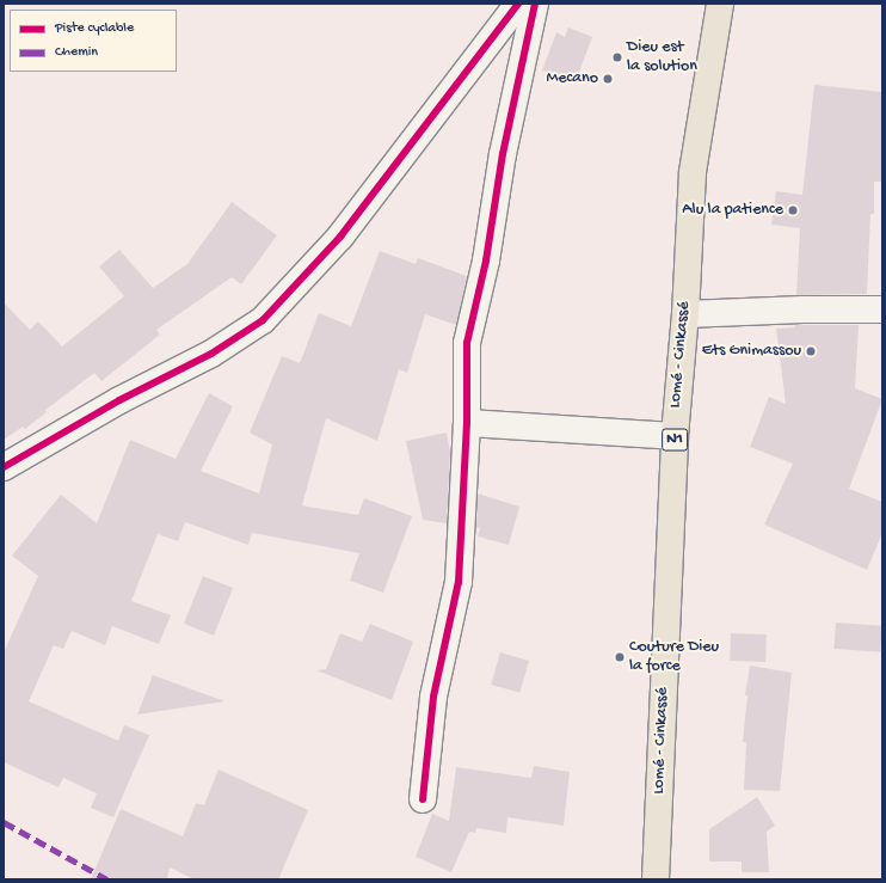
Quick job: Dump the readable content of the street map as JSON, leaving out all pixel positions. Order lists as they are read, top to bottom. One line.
{"streets":{"highway":["Lomé - Cinkassé","N1"]},"places":["Dieu est la solution","Mecano","Alu la patience","Ets Gnimassou","Couture Dieu la force"],"legend":["Piste cyclable","Chemin"]}
